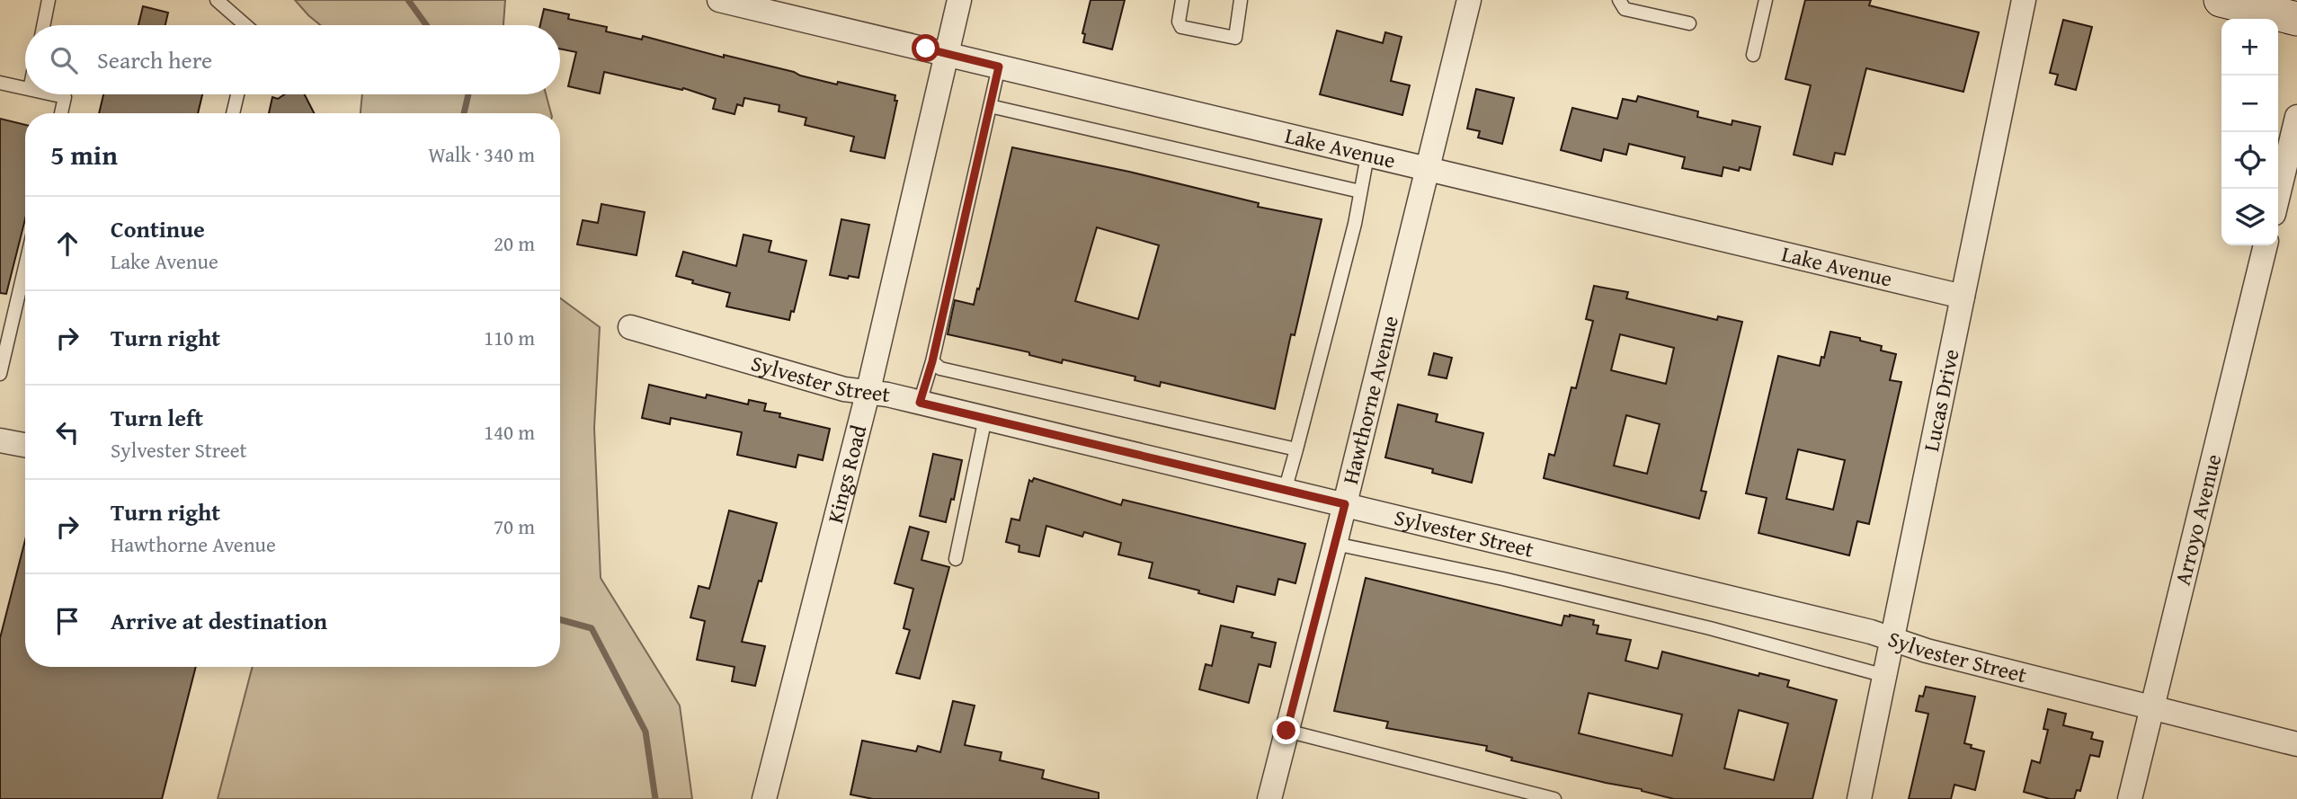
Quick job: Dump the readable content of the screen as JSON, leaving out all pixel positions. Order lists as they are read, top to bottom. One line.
{"streets":{"street":["Lake Avenue","Sylvester Street","Hawthorne Avenue","Lucas Drive","Kings Road","Arroyo Avenue"]},"crossings":[["Lake Avenue","Hawthorne Avenue"],["Lake Avenue","Lucas Drive"],["Lake Avenue","Kings Road"],["Sylvester Street","Hawthorne Avenue"],["Sylvester Street","Lucas Drive"],["Sylvester Street","Kings Road"],["Sylvester Street","Arroyo Avenue"]],"page":{"map_buttons":["+","−"],"search":"Search here","heading":["5 min","Walk · 340 m"],"list":[["Continue","Lake Avenue","20 m"],["Turn right","110 m"],["Turn left","Sylvester Street","140 m"],["Turn right","Hawthorne Avenue","70 m"],"Arrive at destination"]}}
